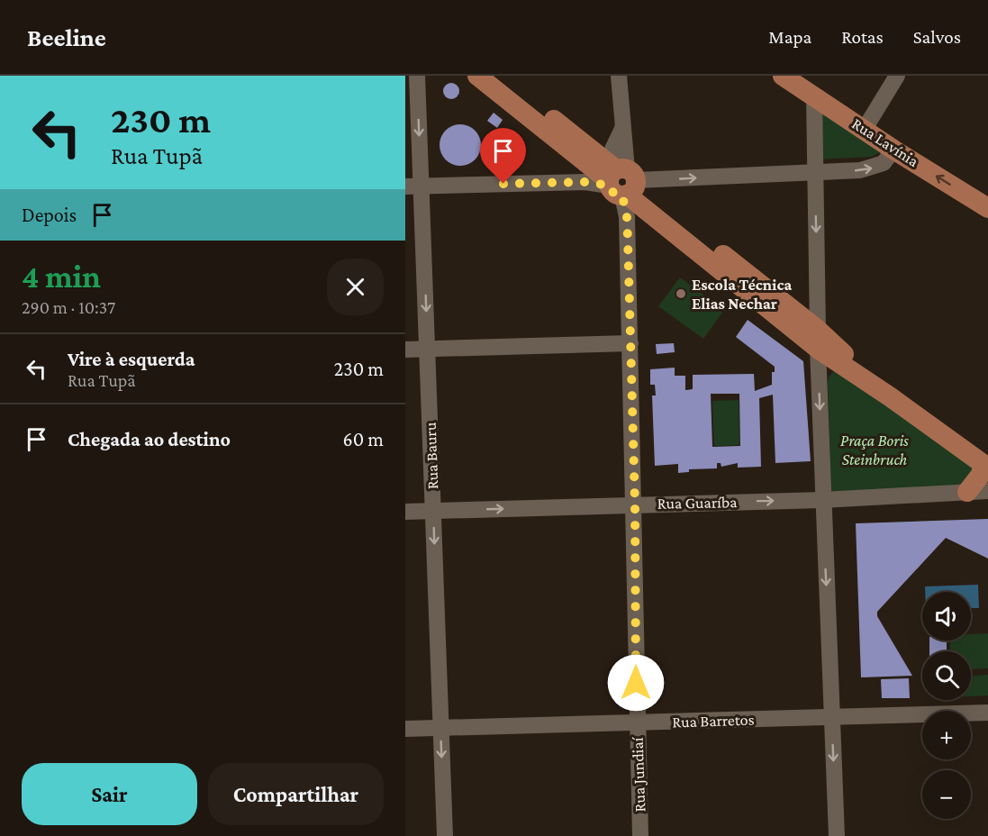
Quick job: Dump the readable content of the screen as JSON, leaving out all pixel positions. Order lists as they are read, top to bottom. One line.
{"streets":{"main road":["Rua Lavínia"],"street":["Rua Bauru","Rua Guaríba","Rua Barretos","Rua Jundiaí"]},"crossings":[["Rua Bauru","Rua Guaríba"],["Rua Bauru","Rua Barretos"],["Rua Guaríba","Rua Jundiaí"],["Rua Barretos","Rua Jundiaí"]],"one_way":["Rua Lavínia","Rua Bauru","Rua Guaríba"],"parks":["Praça Boris Steinbruch"],"places":["Escola Técnica Elias Nechar"],"page":{"header":"Beeline","nav":["Mapa","Rotas","Salvos"],"turn":["230 m","Rua Tupã"],"then":"Depois","heading":["4 min","290 m · 10:37"],"list":[{"name":"Vire à esquerda","note":"Rua Tupã","value":"230 m"},{"name":"Chegada ao destino","value":"60 m"}],"map_buttons":["+","−"],"buttons":["Sair","Compartilhar"]}}
